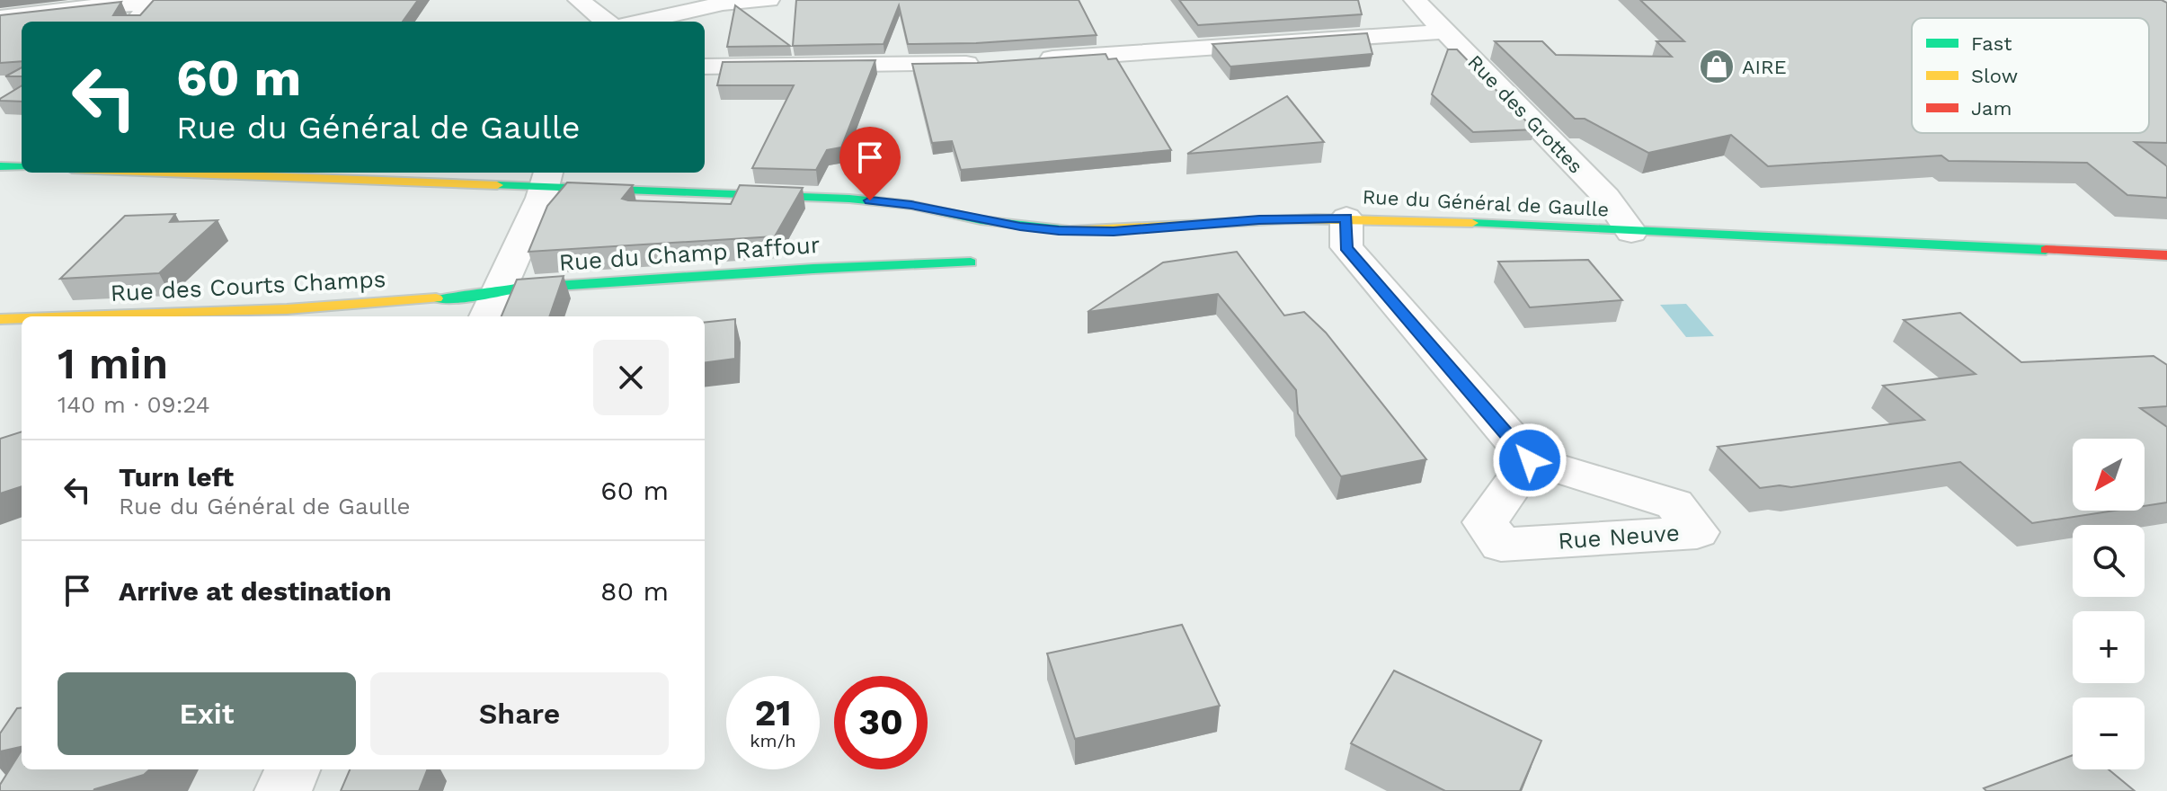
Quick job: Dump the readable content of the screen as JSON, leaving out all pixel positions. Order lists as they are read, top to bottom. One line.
{"streets":{"main road":["Rue du Général de Gaulle","Rue du Champ Raffour","Rue des Courts Champs"],"street":["Rue des Grottes"]},"crossings":[["Rue des Grottes","Rue du Général de Gaulle"],["Rue du Champ Raffour","Rue des Courts Champs"]],"places":{"shop":["AIRE"]},"legend":["Fast","Slow","Jam"],"north":"bottom left","page":{"turn":["60 m","Rue du Général de Gaulle"],"heading":["1 min","140 m · 09:24"],"map_buttons":["+","−"],"list":[{"name":"Turn left","note":"Rue du Général de Gaulle","value":"60 m"},{"name":"Arrive at destination","value":"80 m"}],"buttons":["Exit","Share"],"speed":"21 km/h","limit":"30"}}
